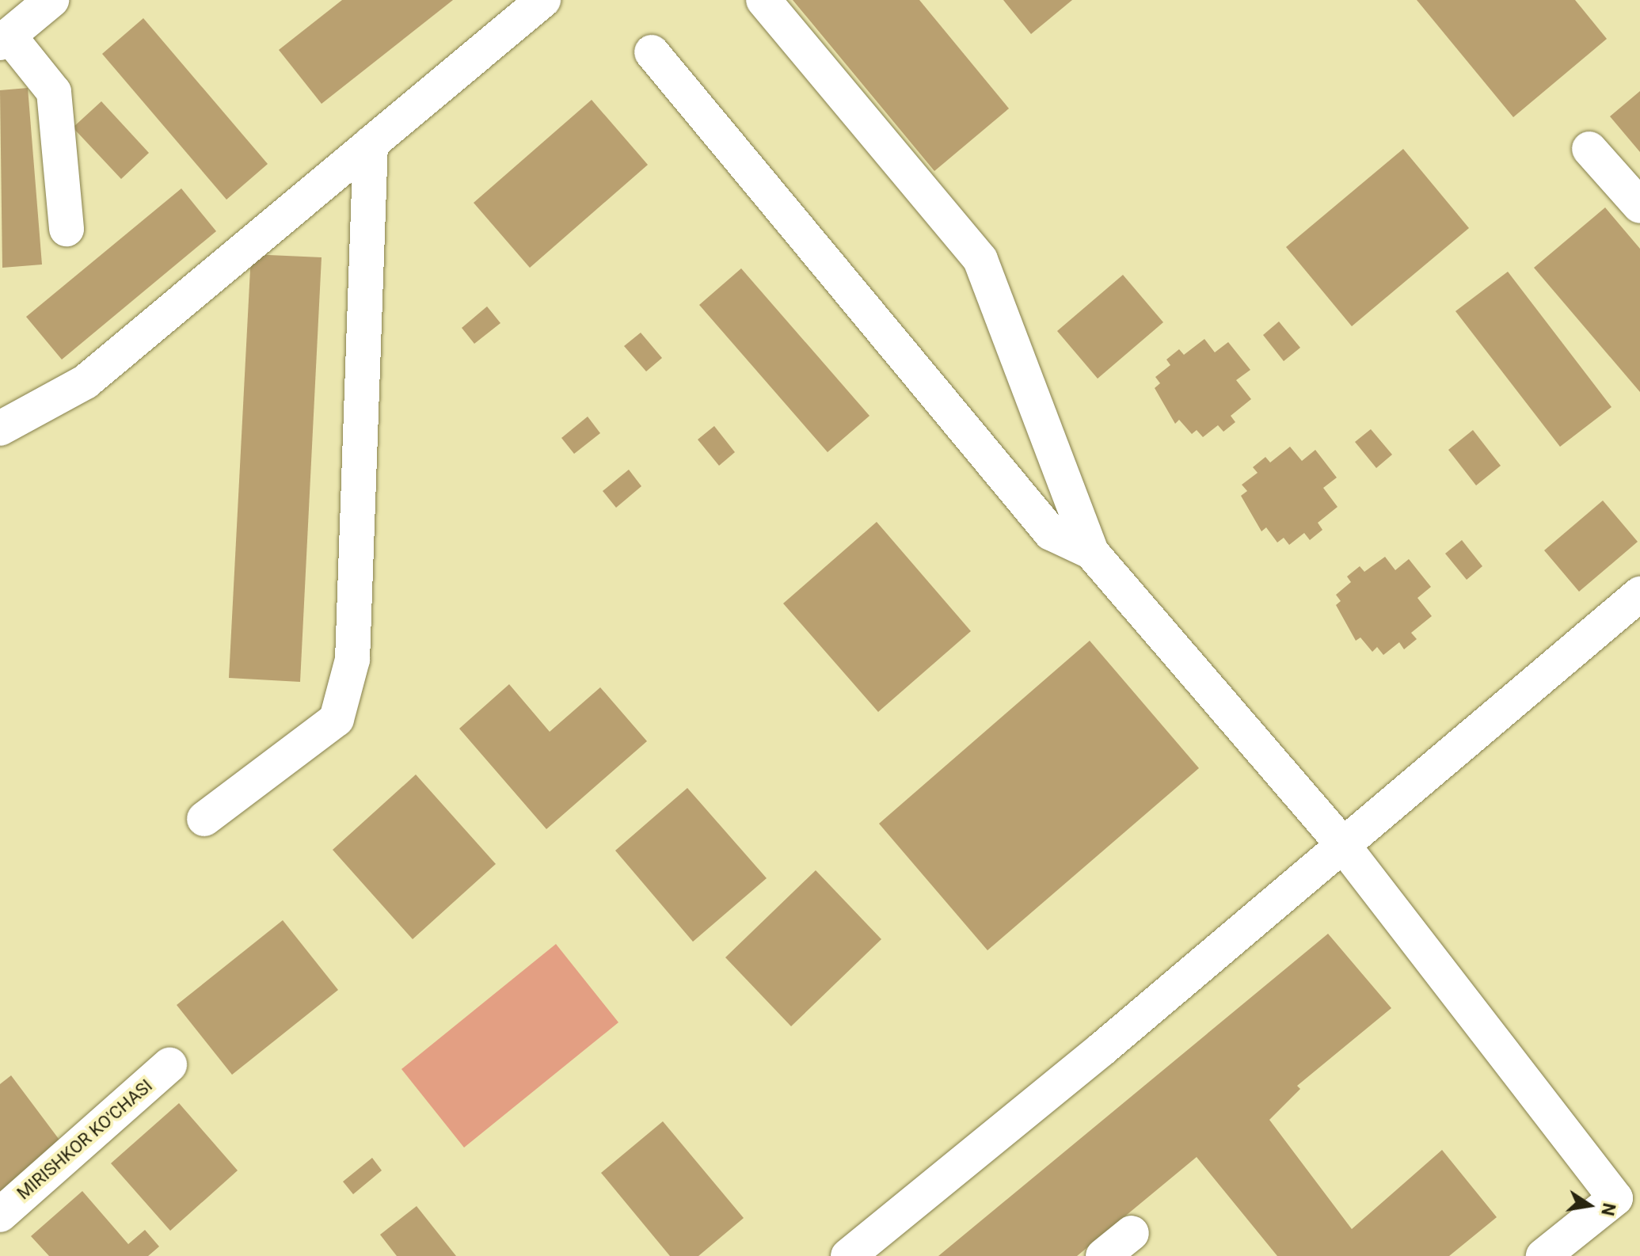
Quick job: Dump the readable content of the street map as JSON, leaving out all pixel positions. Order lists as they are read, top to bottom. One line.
{"streets":{"street":["MIRISHKOR KO'CHASI"]},"north":"right"}
